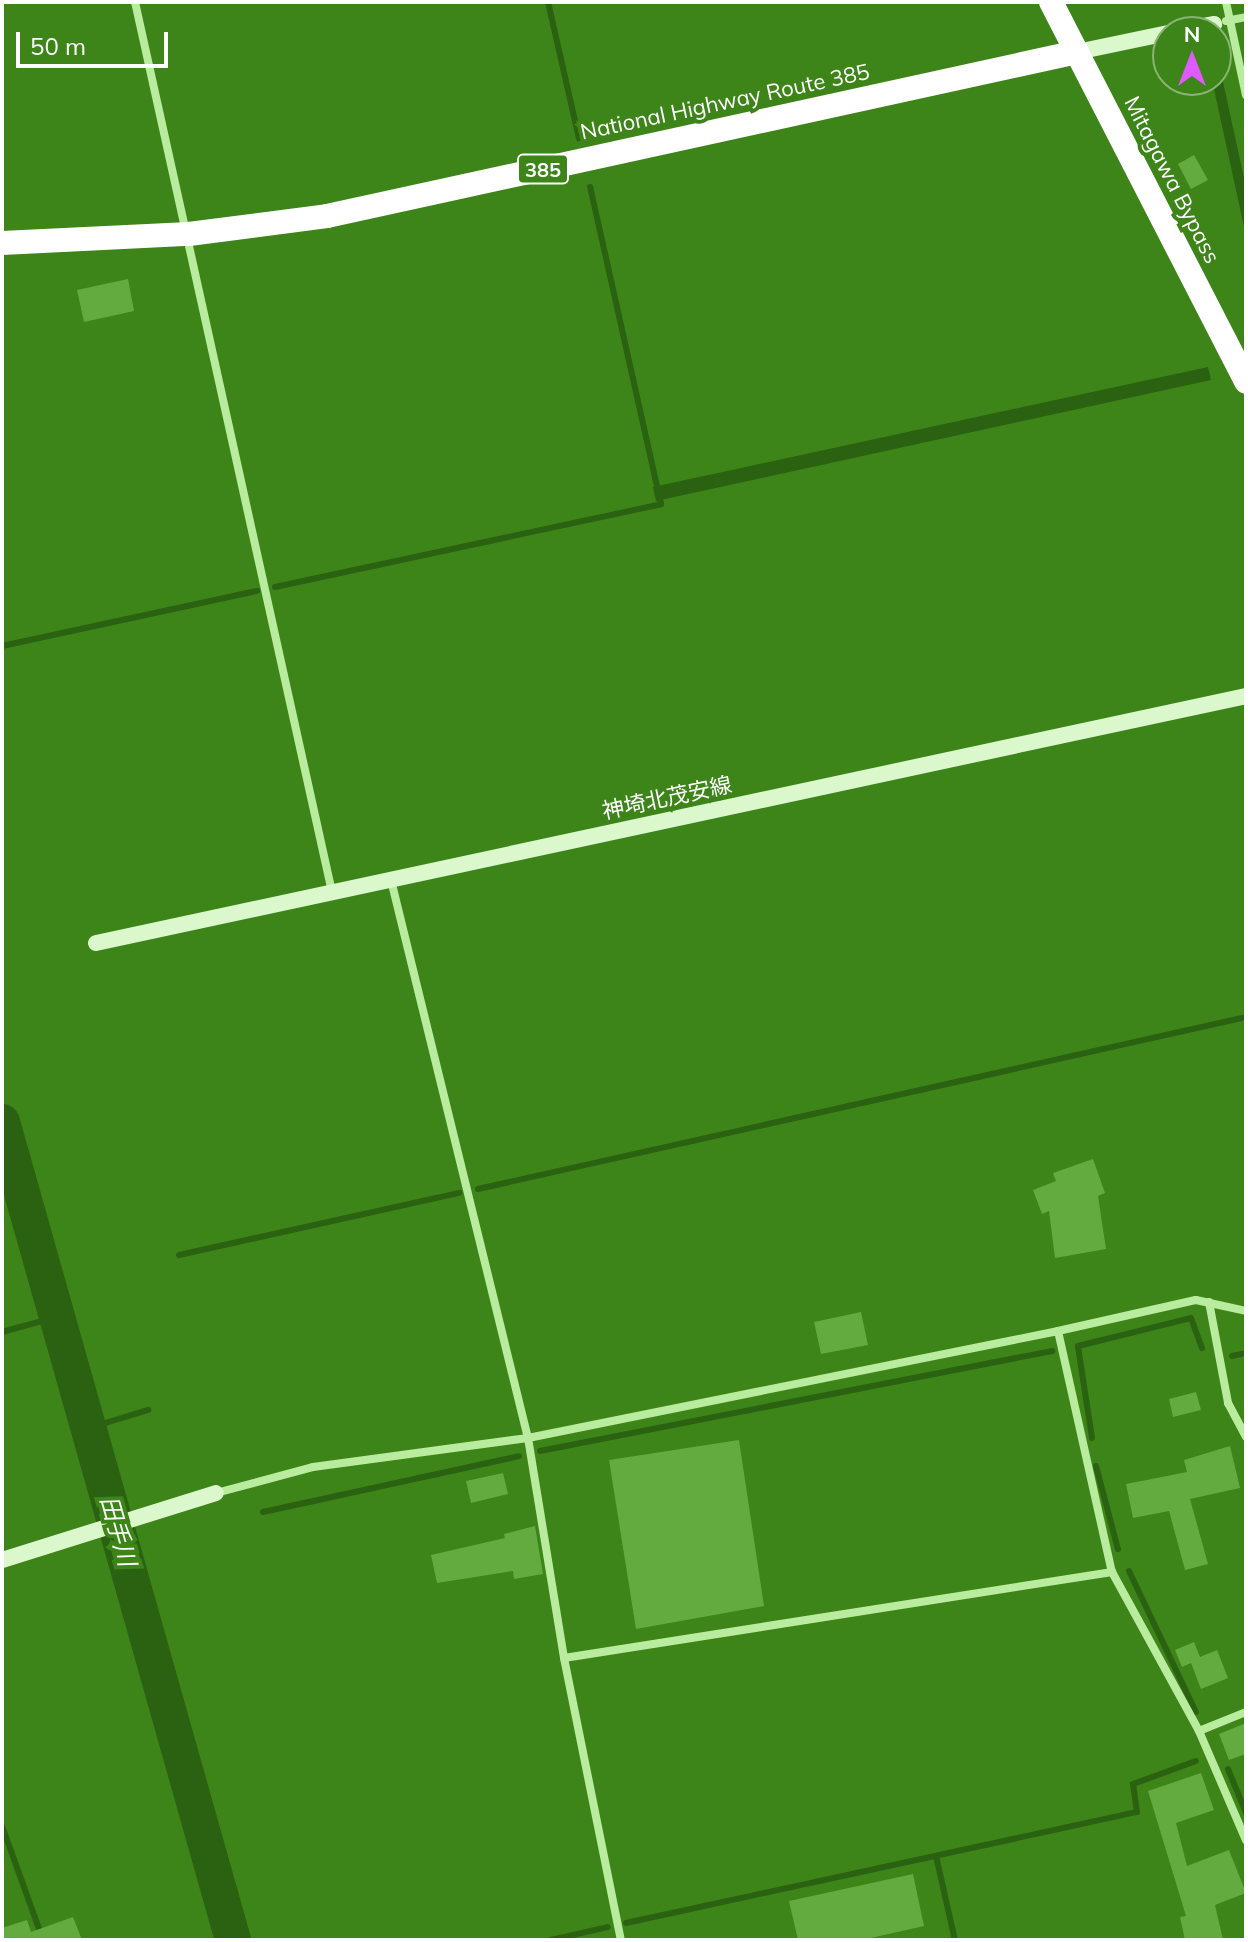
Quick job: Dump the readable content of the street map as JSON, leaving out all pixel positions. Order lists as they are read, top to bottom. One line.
{"streets":{"highway":["National Highway Route 385","385","Mitagawa Bypass"],"main road":["神埼北茂安線"]},"crossings":[["National Highway Route 385","Mitagawa Bypass"]],"water":["田手川"],"scale_bar":"50 m","north":"top"}
